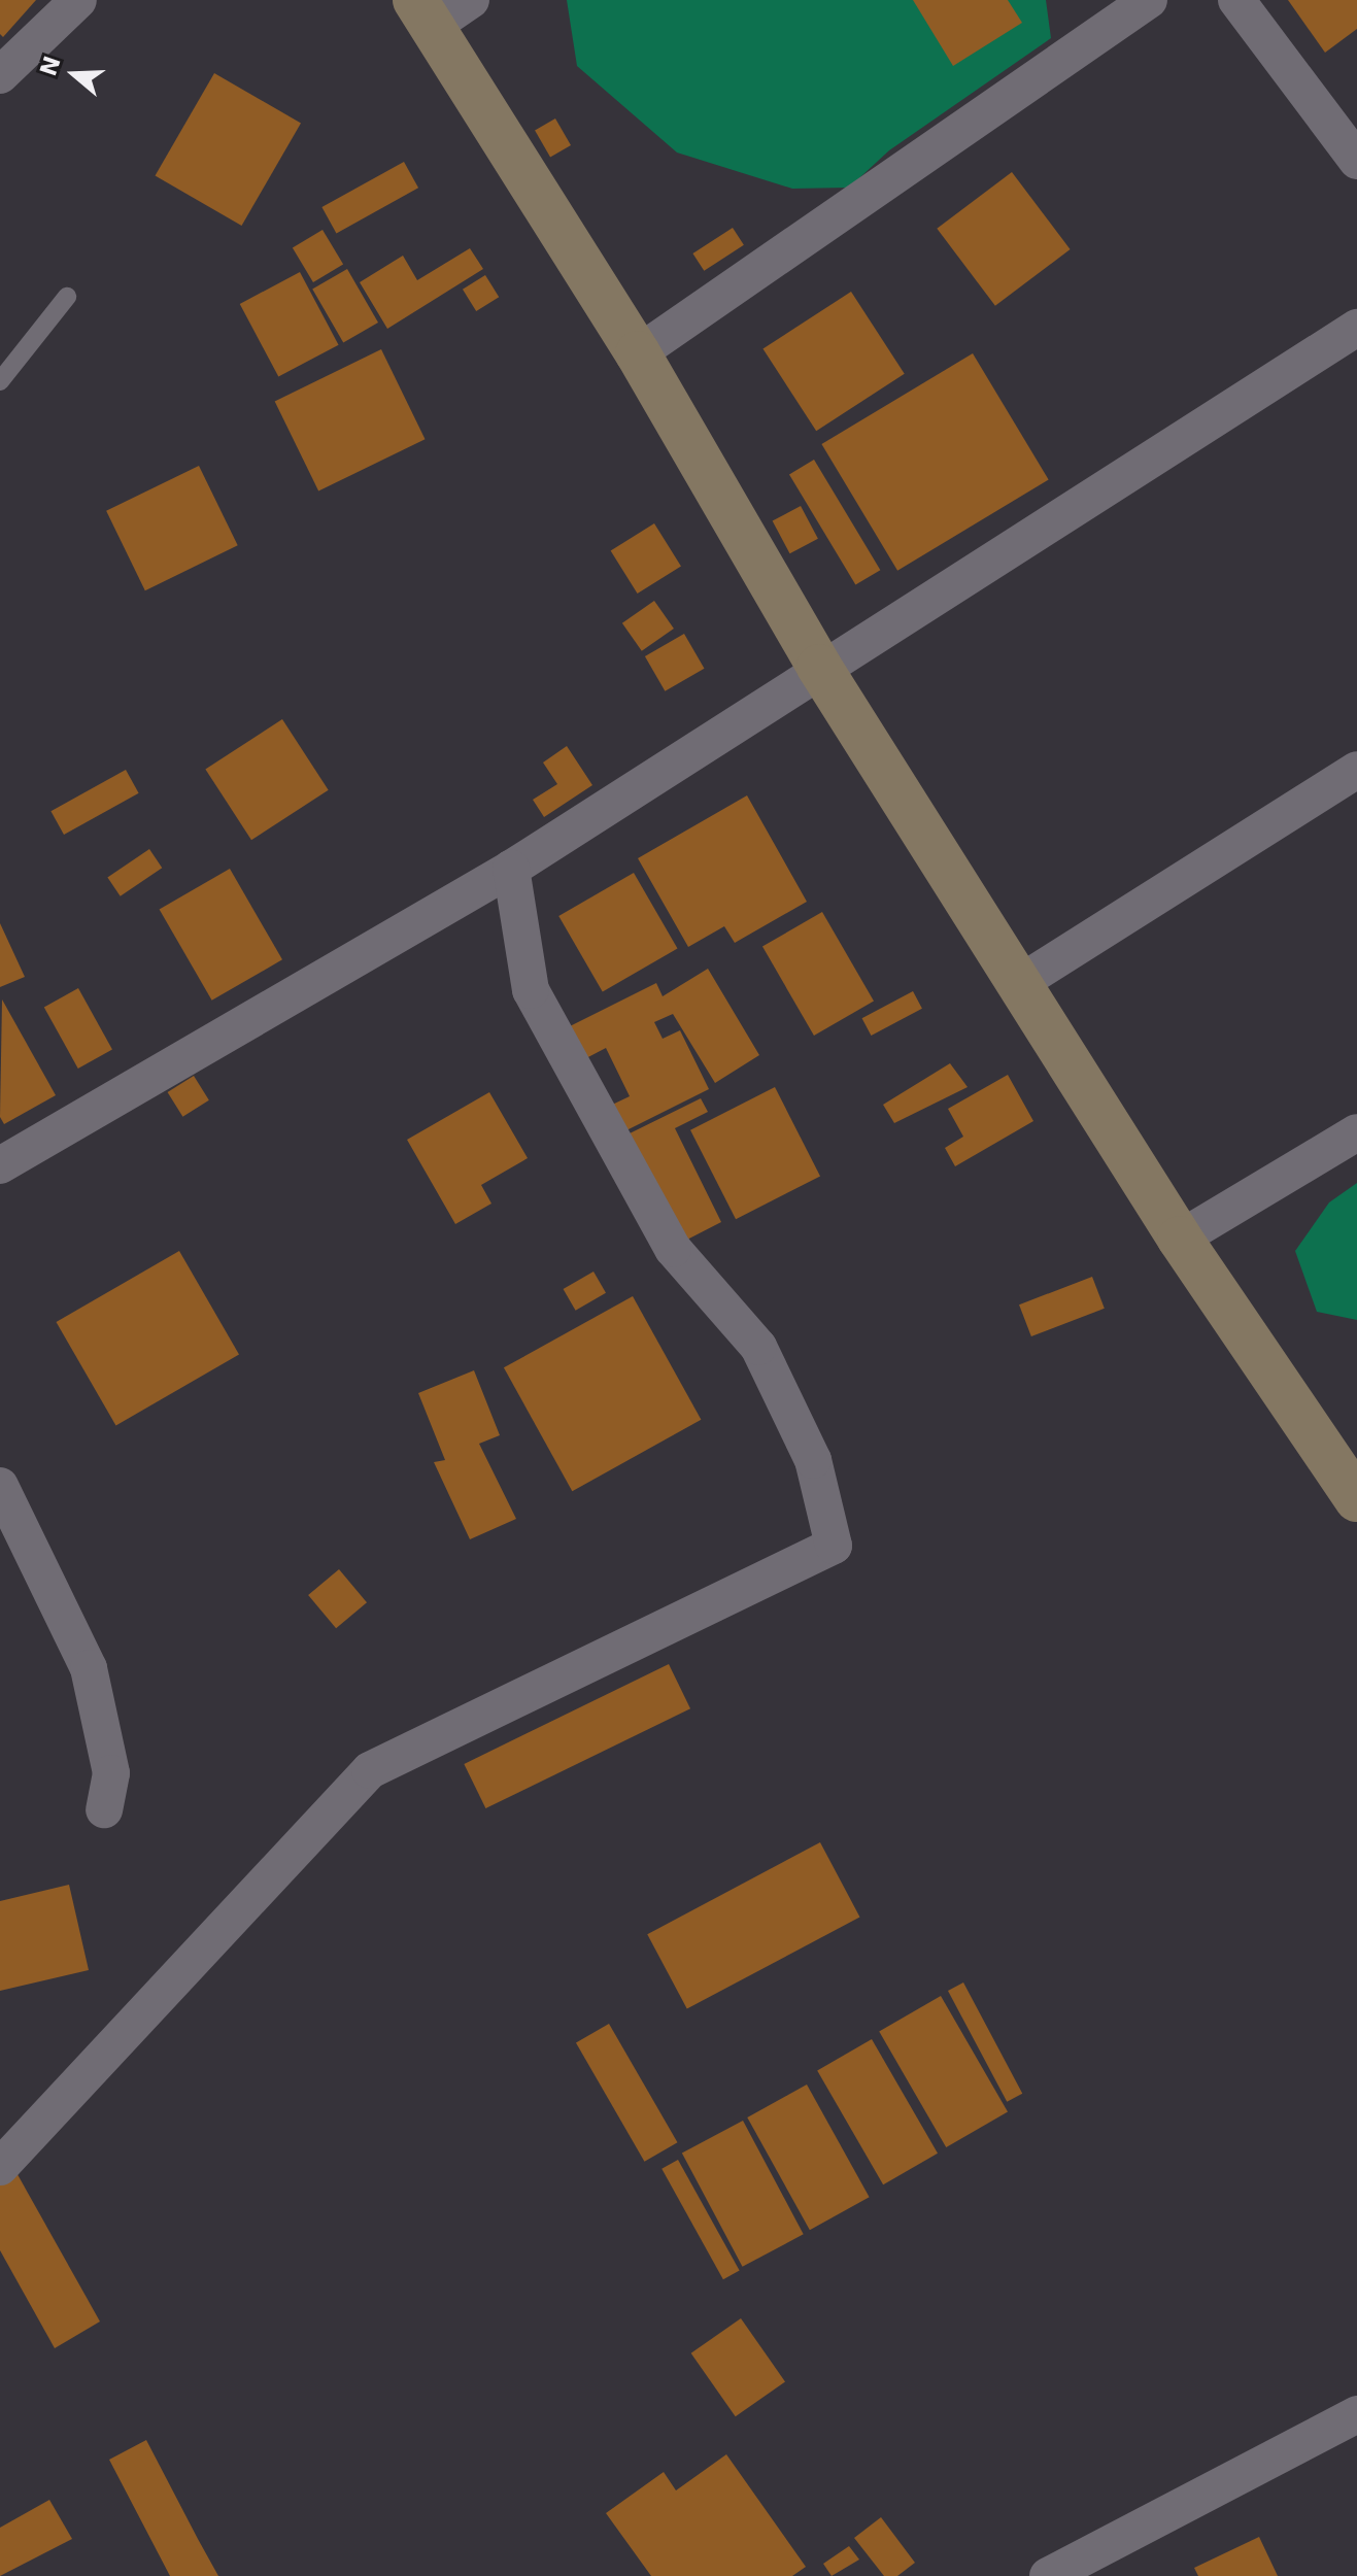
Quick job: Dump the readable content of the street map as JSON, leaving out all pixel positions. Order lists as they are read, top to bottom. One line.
{"north":"left"}
